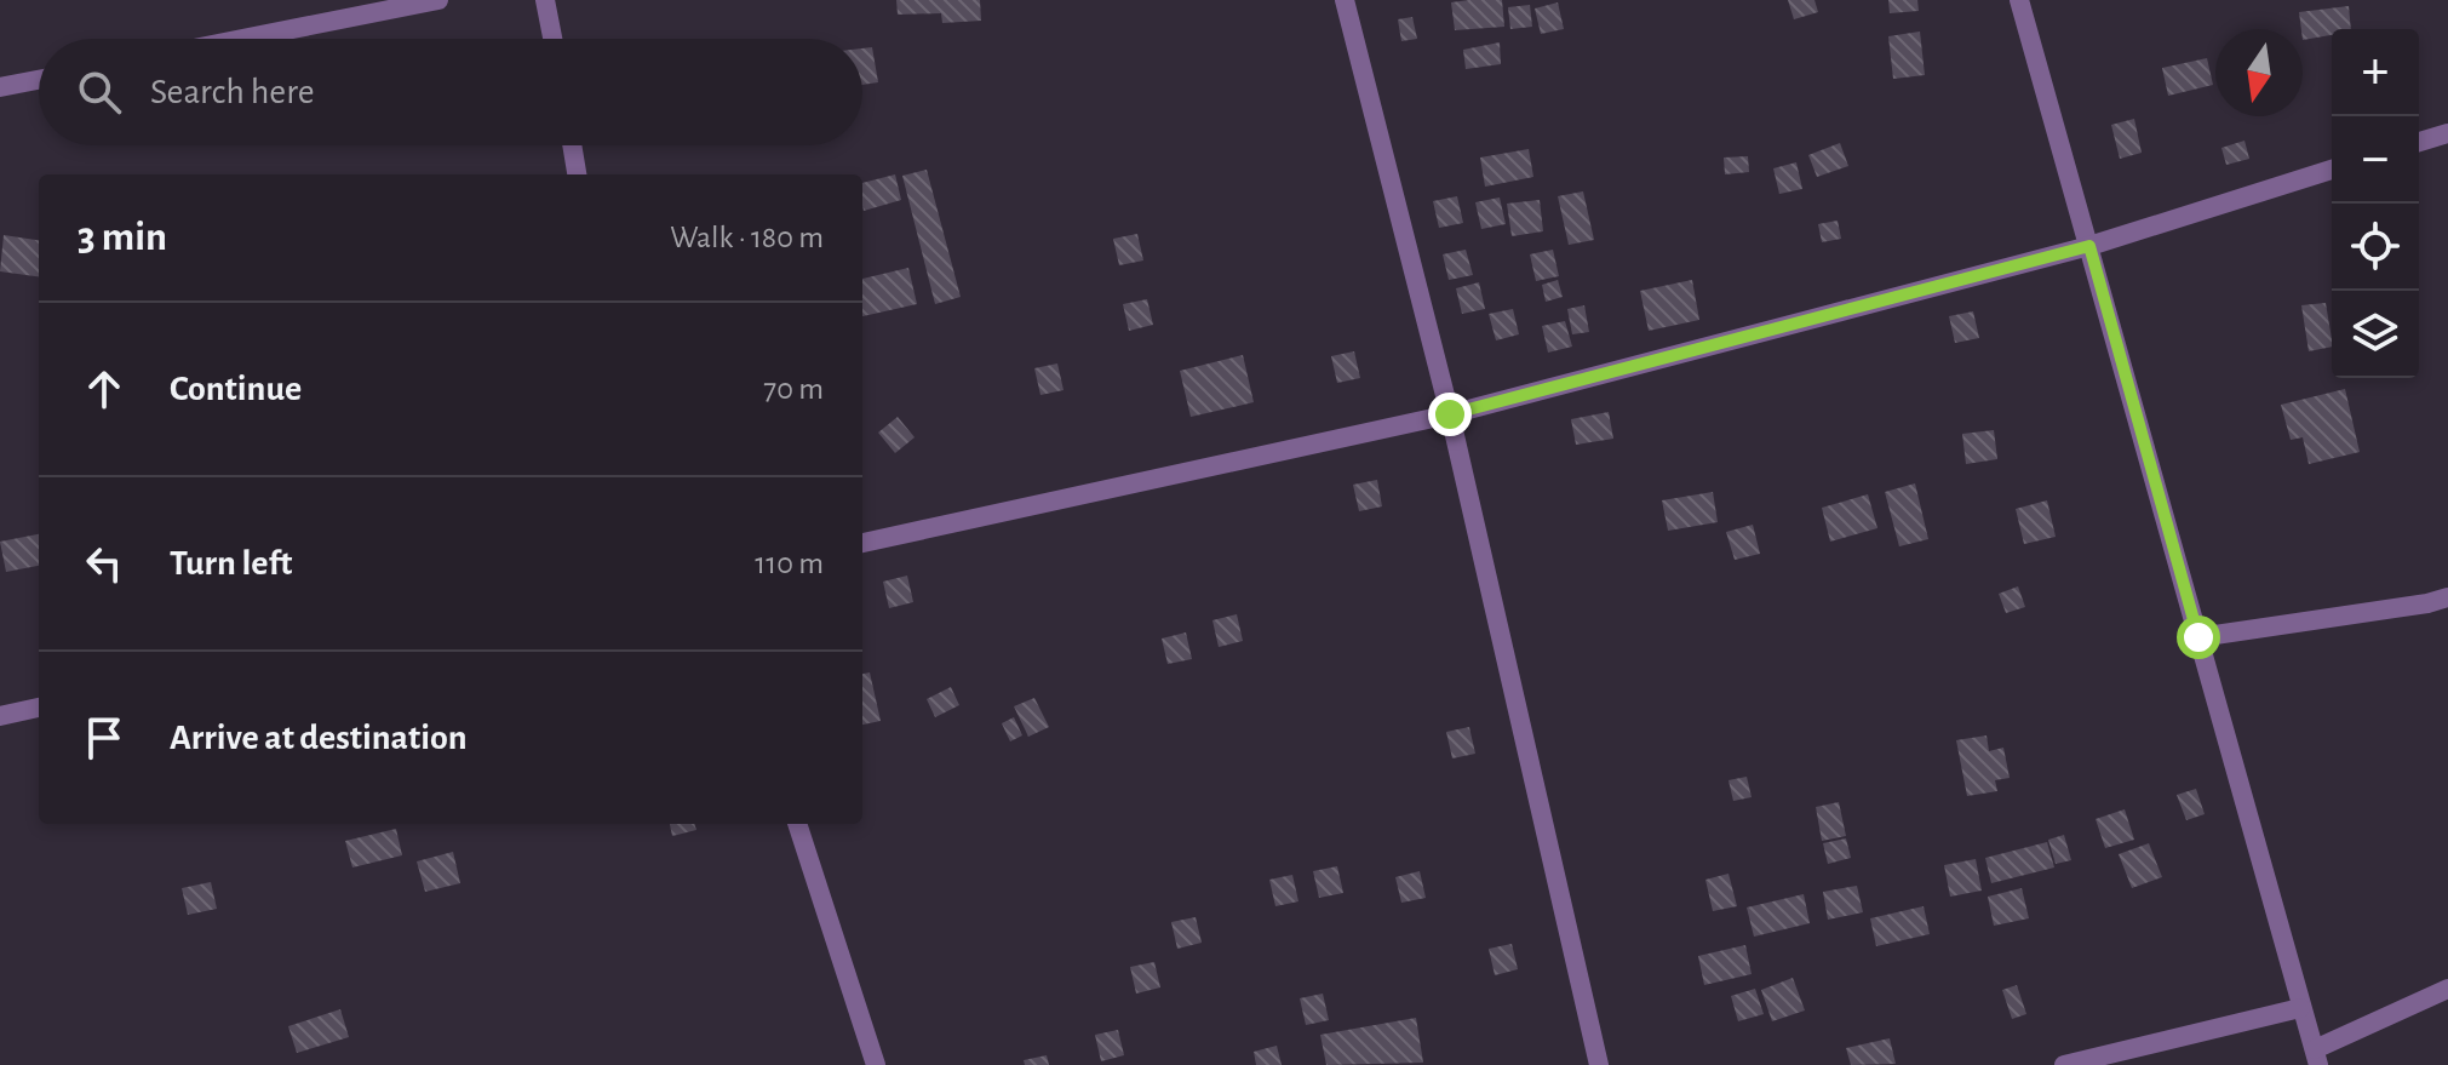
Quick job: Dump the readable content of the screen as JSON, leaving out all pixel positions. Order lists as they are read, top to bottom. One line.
{"north":"bottom","page":{"map_buttons":["+","−"],"search":"Search here","heading":["3 min","Walk · 180 m"],"list":[["Continue","70 m"],["Turn left","110 m"],"Arrive at destination"]}}
